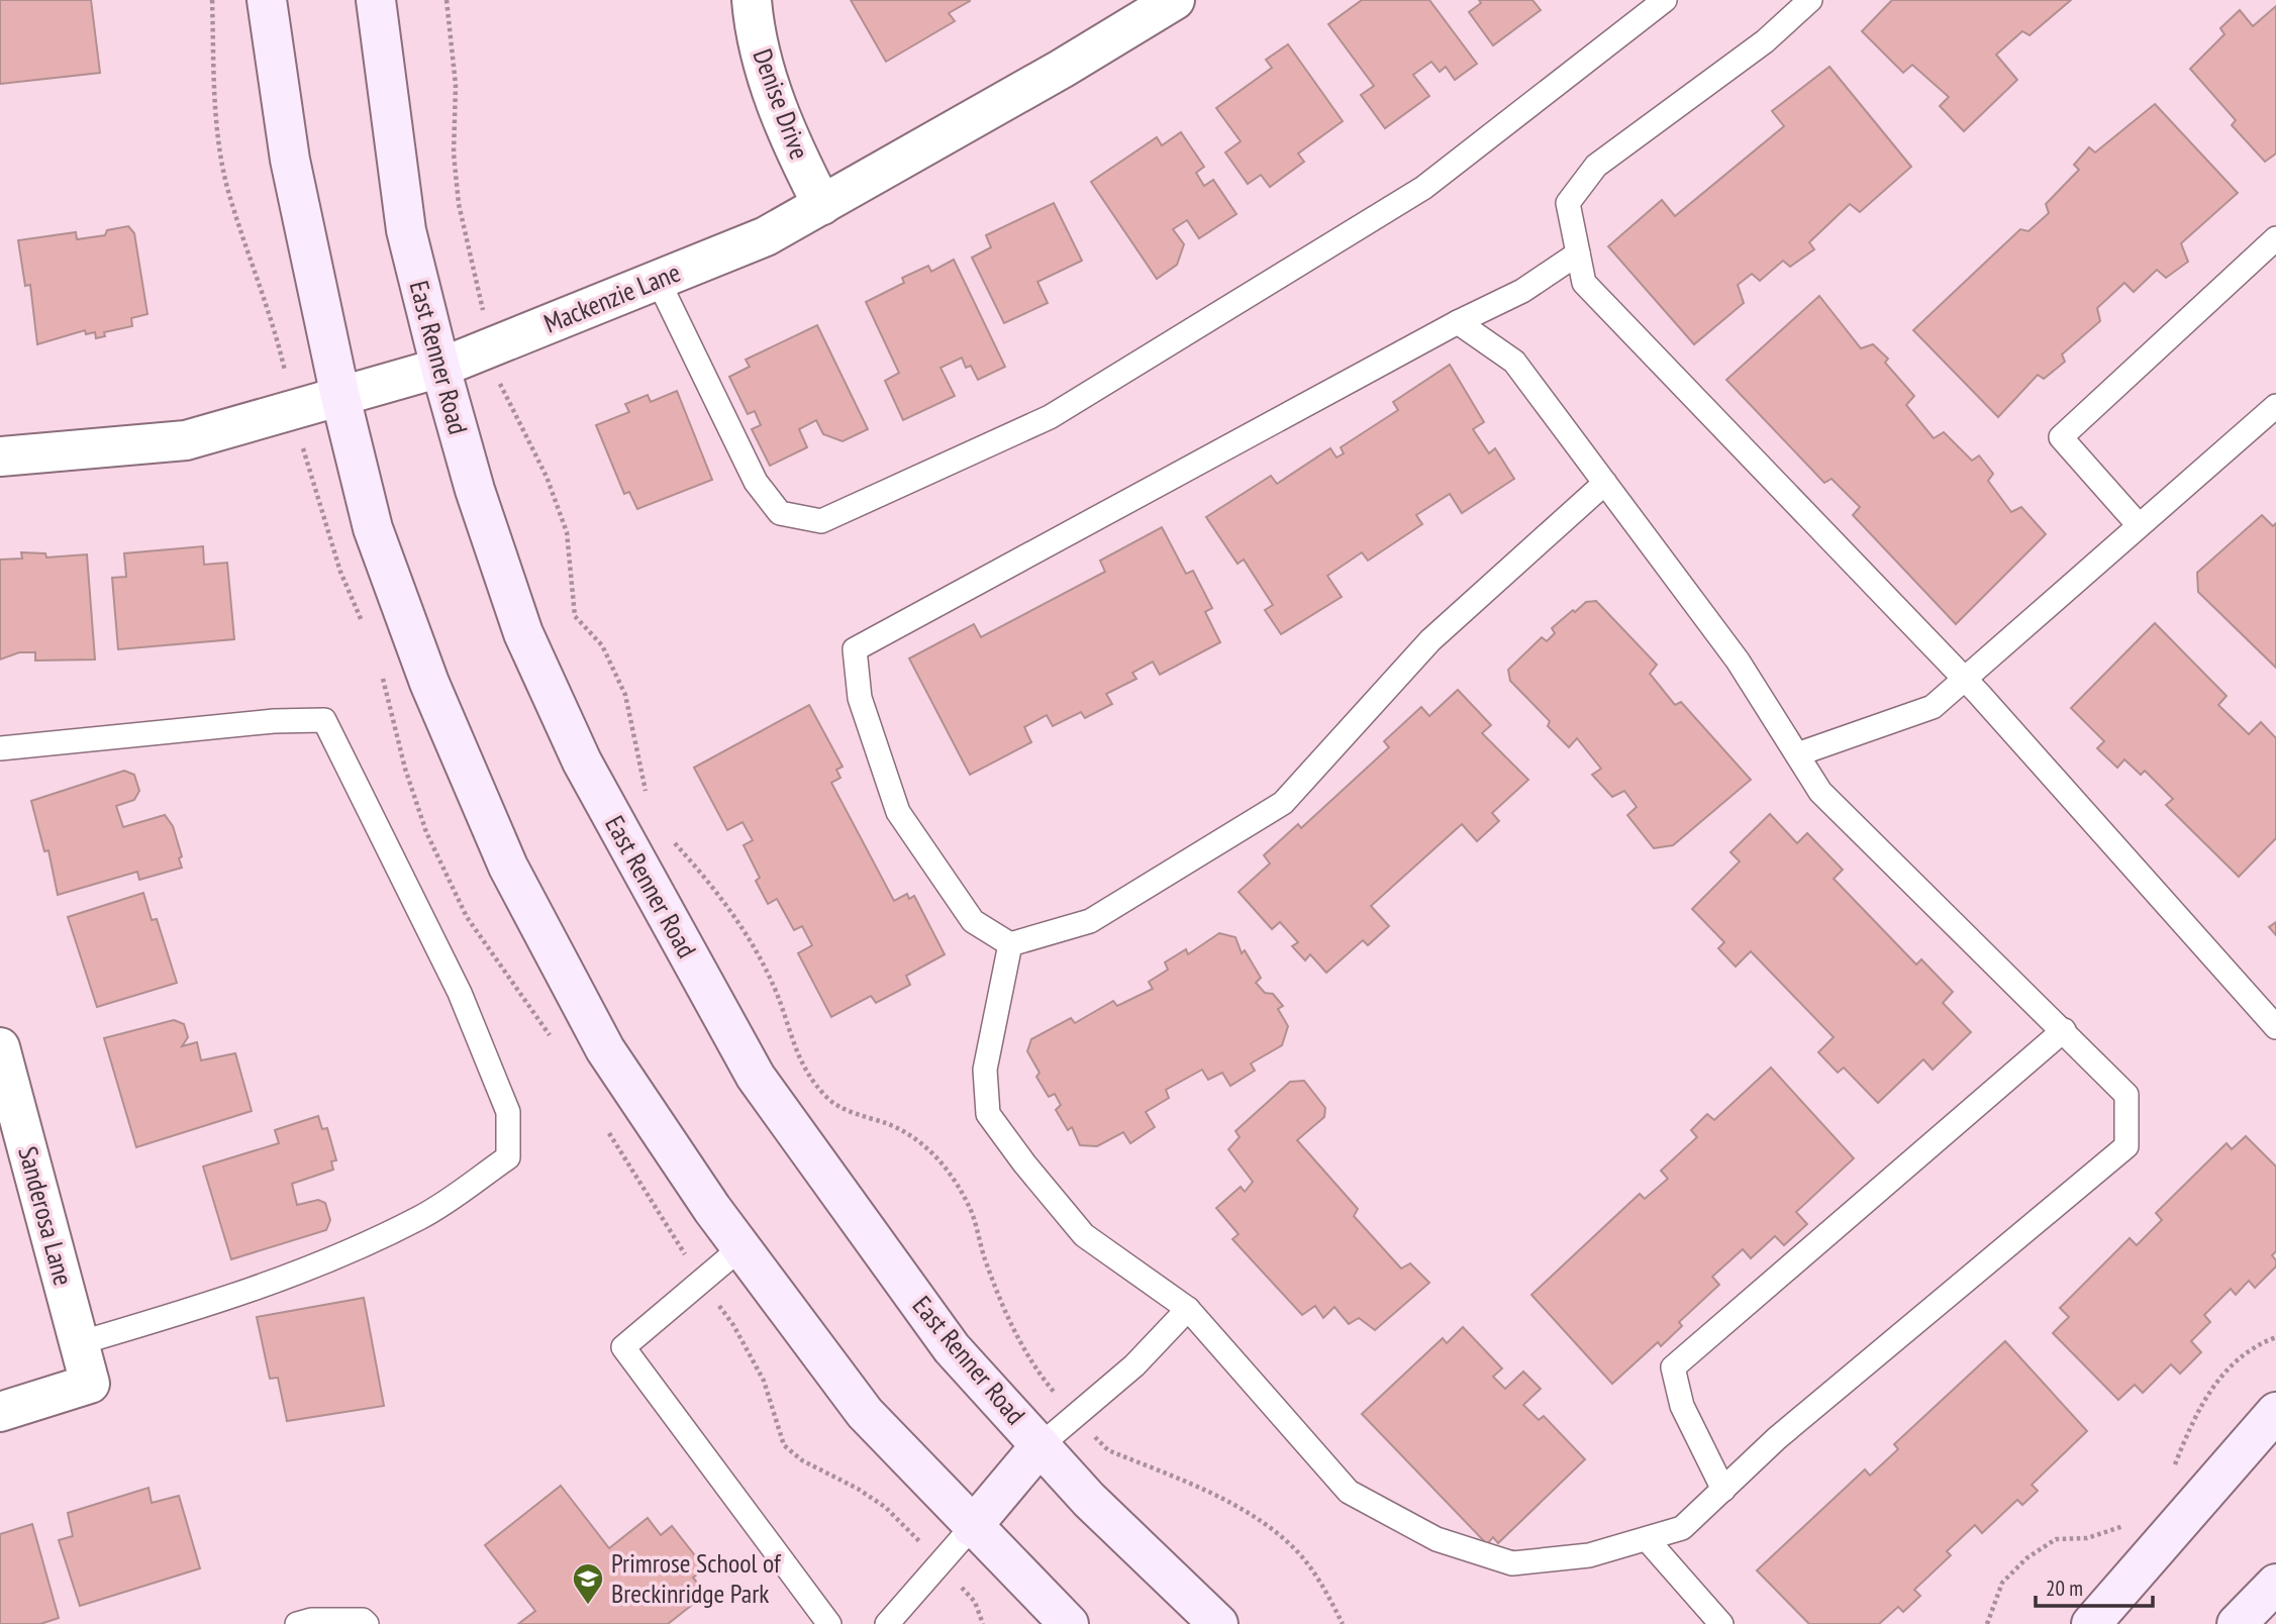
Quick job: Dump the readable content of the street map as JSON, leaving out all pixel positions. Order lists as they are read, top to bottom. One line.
{"streets":{"main road":["East Renner Road"],"street":["Denise Drive","Mackenzie Lane","Sanderosa Lane"]},"crossings":[["Denise Drive","Mackenzie Lane"],["Mackenzie Lane","East Renner Road"]],"places":{"school or university":["Primrose School of Breckinridge Park"]},"scale_bar":"20 m"}
